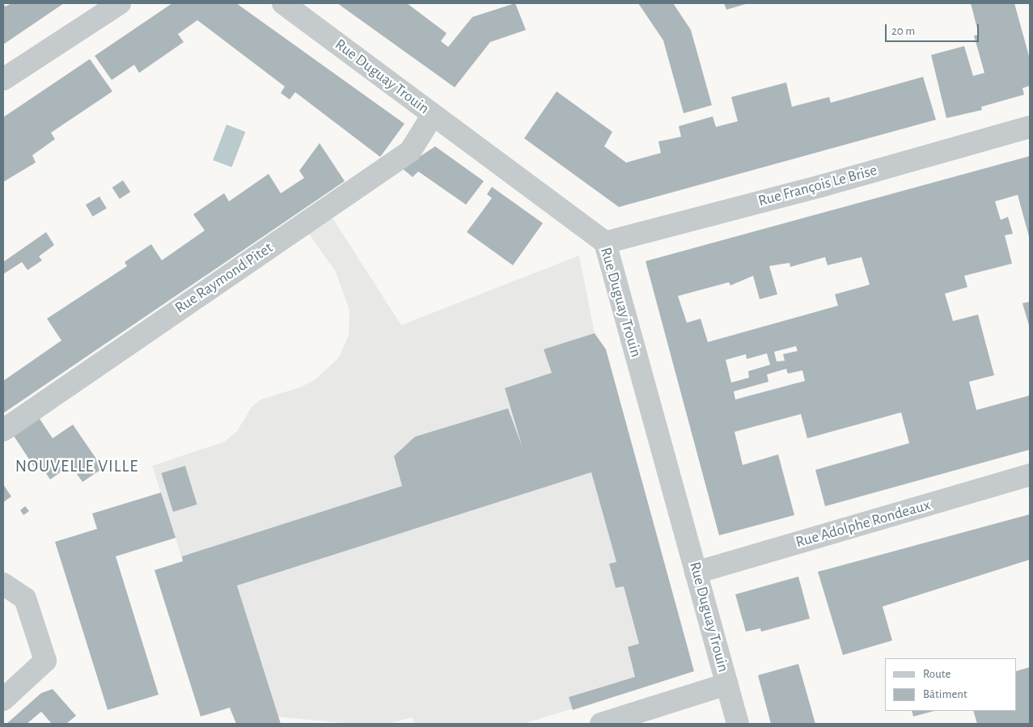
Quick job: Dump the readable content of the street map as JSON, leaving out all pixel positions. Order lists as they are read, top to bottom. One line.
{"streets":{"street":["Rue Duguay Trouin","Rue François Le Brise","Rue Raymond Pitet","Rue Adolphe Rondeaux"]},"crossings":[["Rue Duguay Trouin","Rue François Le Brise"],["Rue Duguay Trouin","Rue Raymond Pitet"],["Rue Duguay Trouin","Rue Adolphe Rondeaux"]],"districts":["NOUVELLE VILLE"],"legend":["Route","Bâtiment"],"scale_bar":"20 m"}
